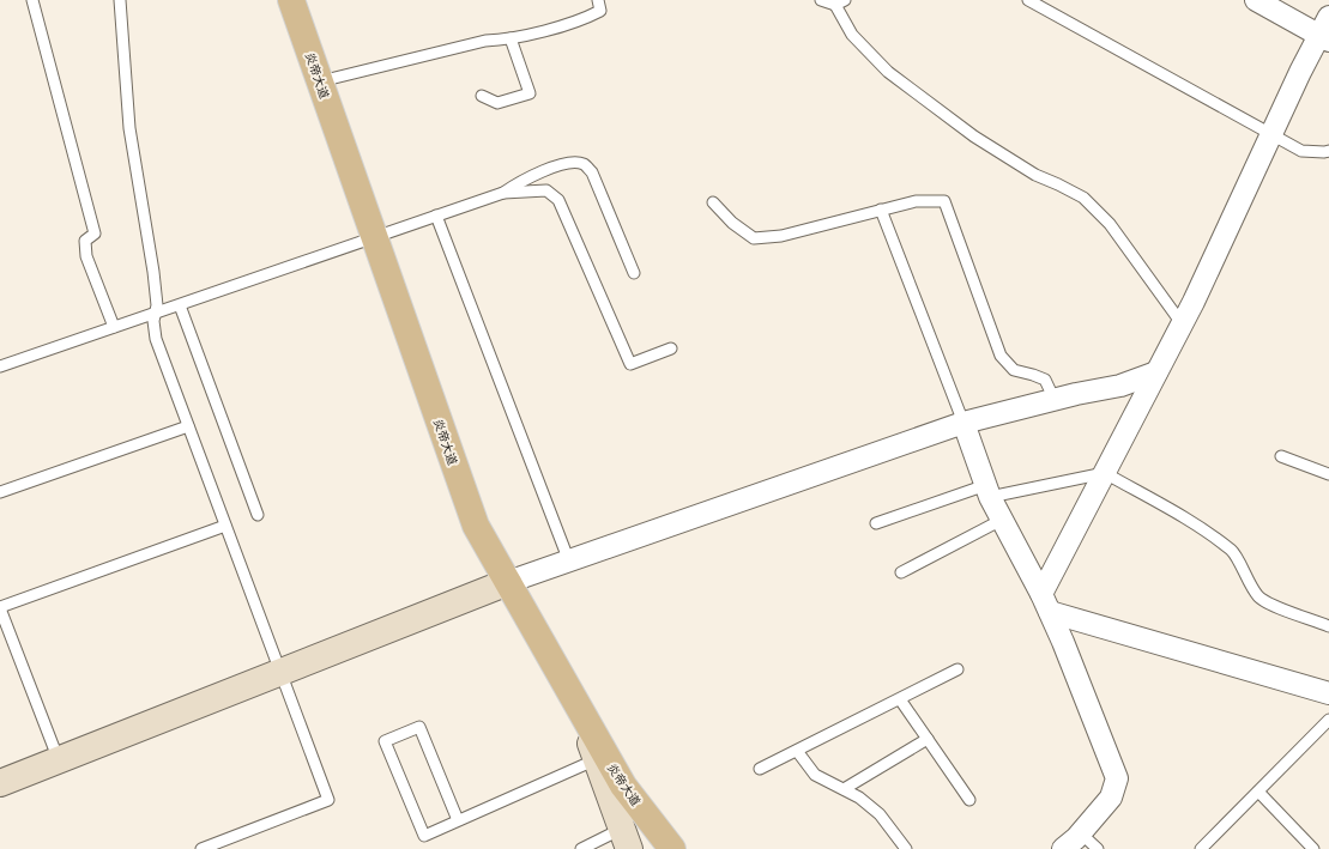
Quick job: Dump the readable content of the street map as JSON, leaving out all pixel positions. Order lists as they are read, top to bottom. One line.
{"streets":{"main road":["炎帝大道"]}}
